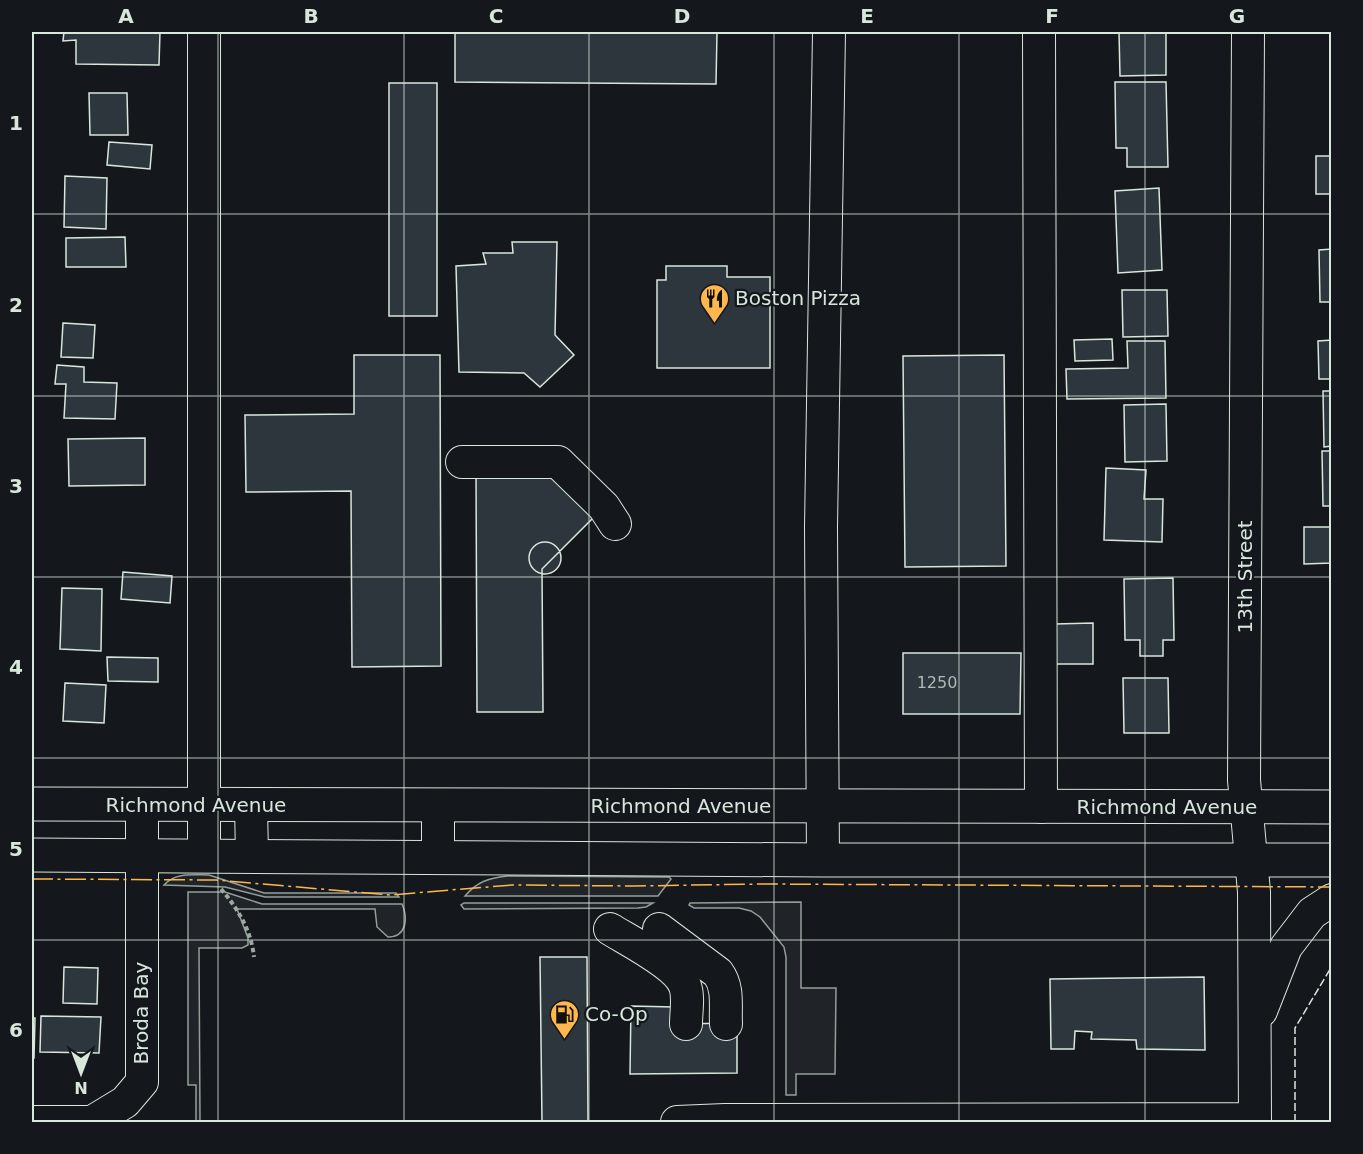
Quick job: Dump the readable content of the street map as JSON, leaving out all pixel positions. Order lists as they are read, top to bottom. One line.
{"streets":{"main road":["Richmond Avenue"],"street":["13th Street","Broda Bay"]},"crossings":[["13th Street","Richmond Avenue"],["Richmond Avenue","Broda Bay"]],"places":{"restaurant":["Boston Pizza"],"fuel station":["Co-Op"]},"house_numbers":["1250"],"north":"bottom","grid":{"columns":["A","B","C","D","E","F","G"],"rows":["1","2","3","4","5","6"]}}
